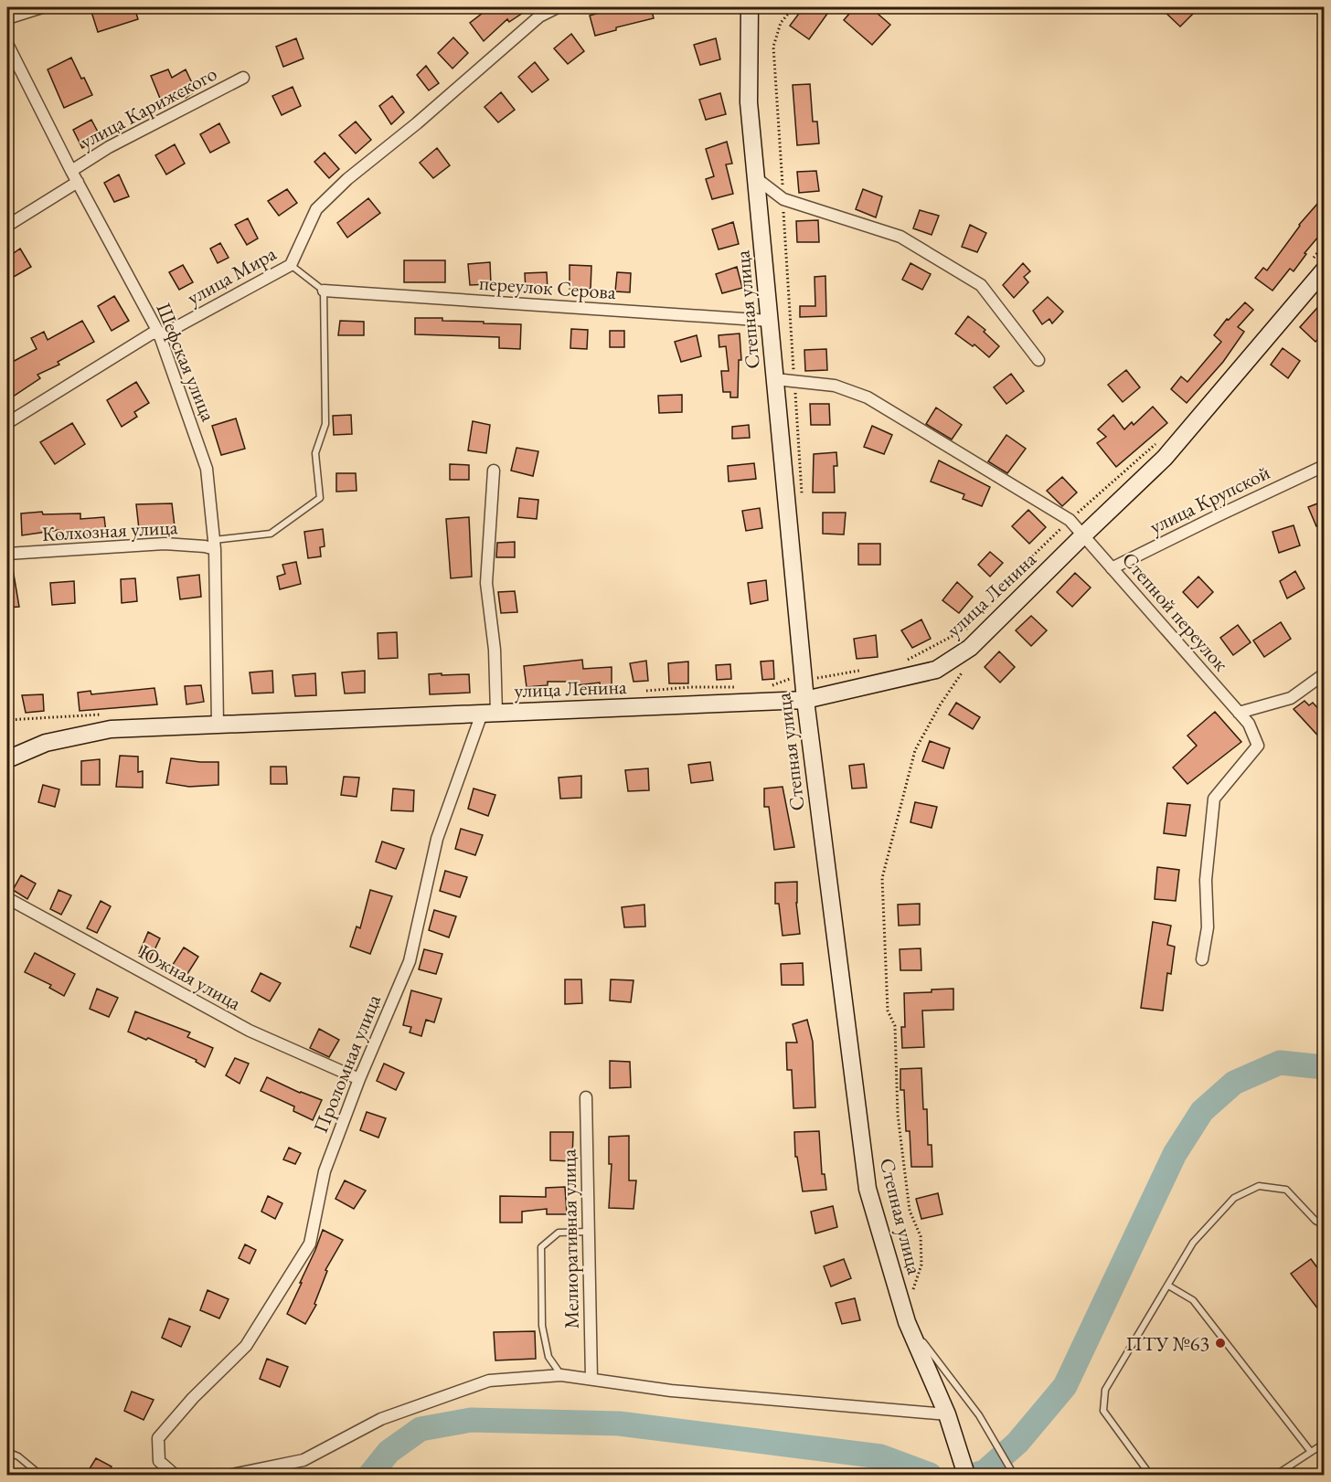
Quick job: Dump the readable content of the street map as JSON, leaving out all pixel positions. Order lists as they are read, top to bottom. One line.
{"streets":{"street":["улица Карижского","улица Мира","переулок Серова","Степная улица","Шефская улица","улица Крупской","Колхозная улица","улица Ленина","Степной переулок","Южная улица","Проломная улица","Мелиоративная улица"]},"crossings":[["улица Карижского","Шефская улица"],["улица Мира","Шефская улица"],["переулок Серова","Степная улица"],["Степная улица","улица Ленина"],["Шефская улица","Колхозная улица"],["Шефская улица","улица Ленина"],["улица Крупской","Степной переулок"],["улица Ленина","Степной переулок"],["улица Ленина","Проломная улица"],["Южная улица","Проломная улица"]],"places":["ПТУ №63"]}
